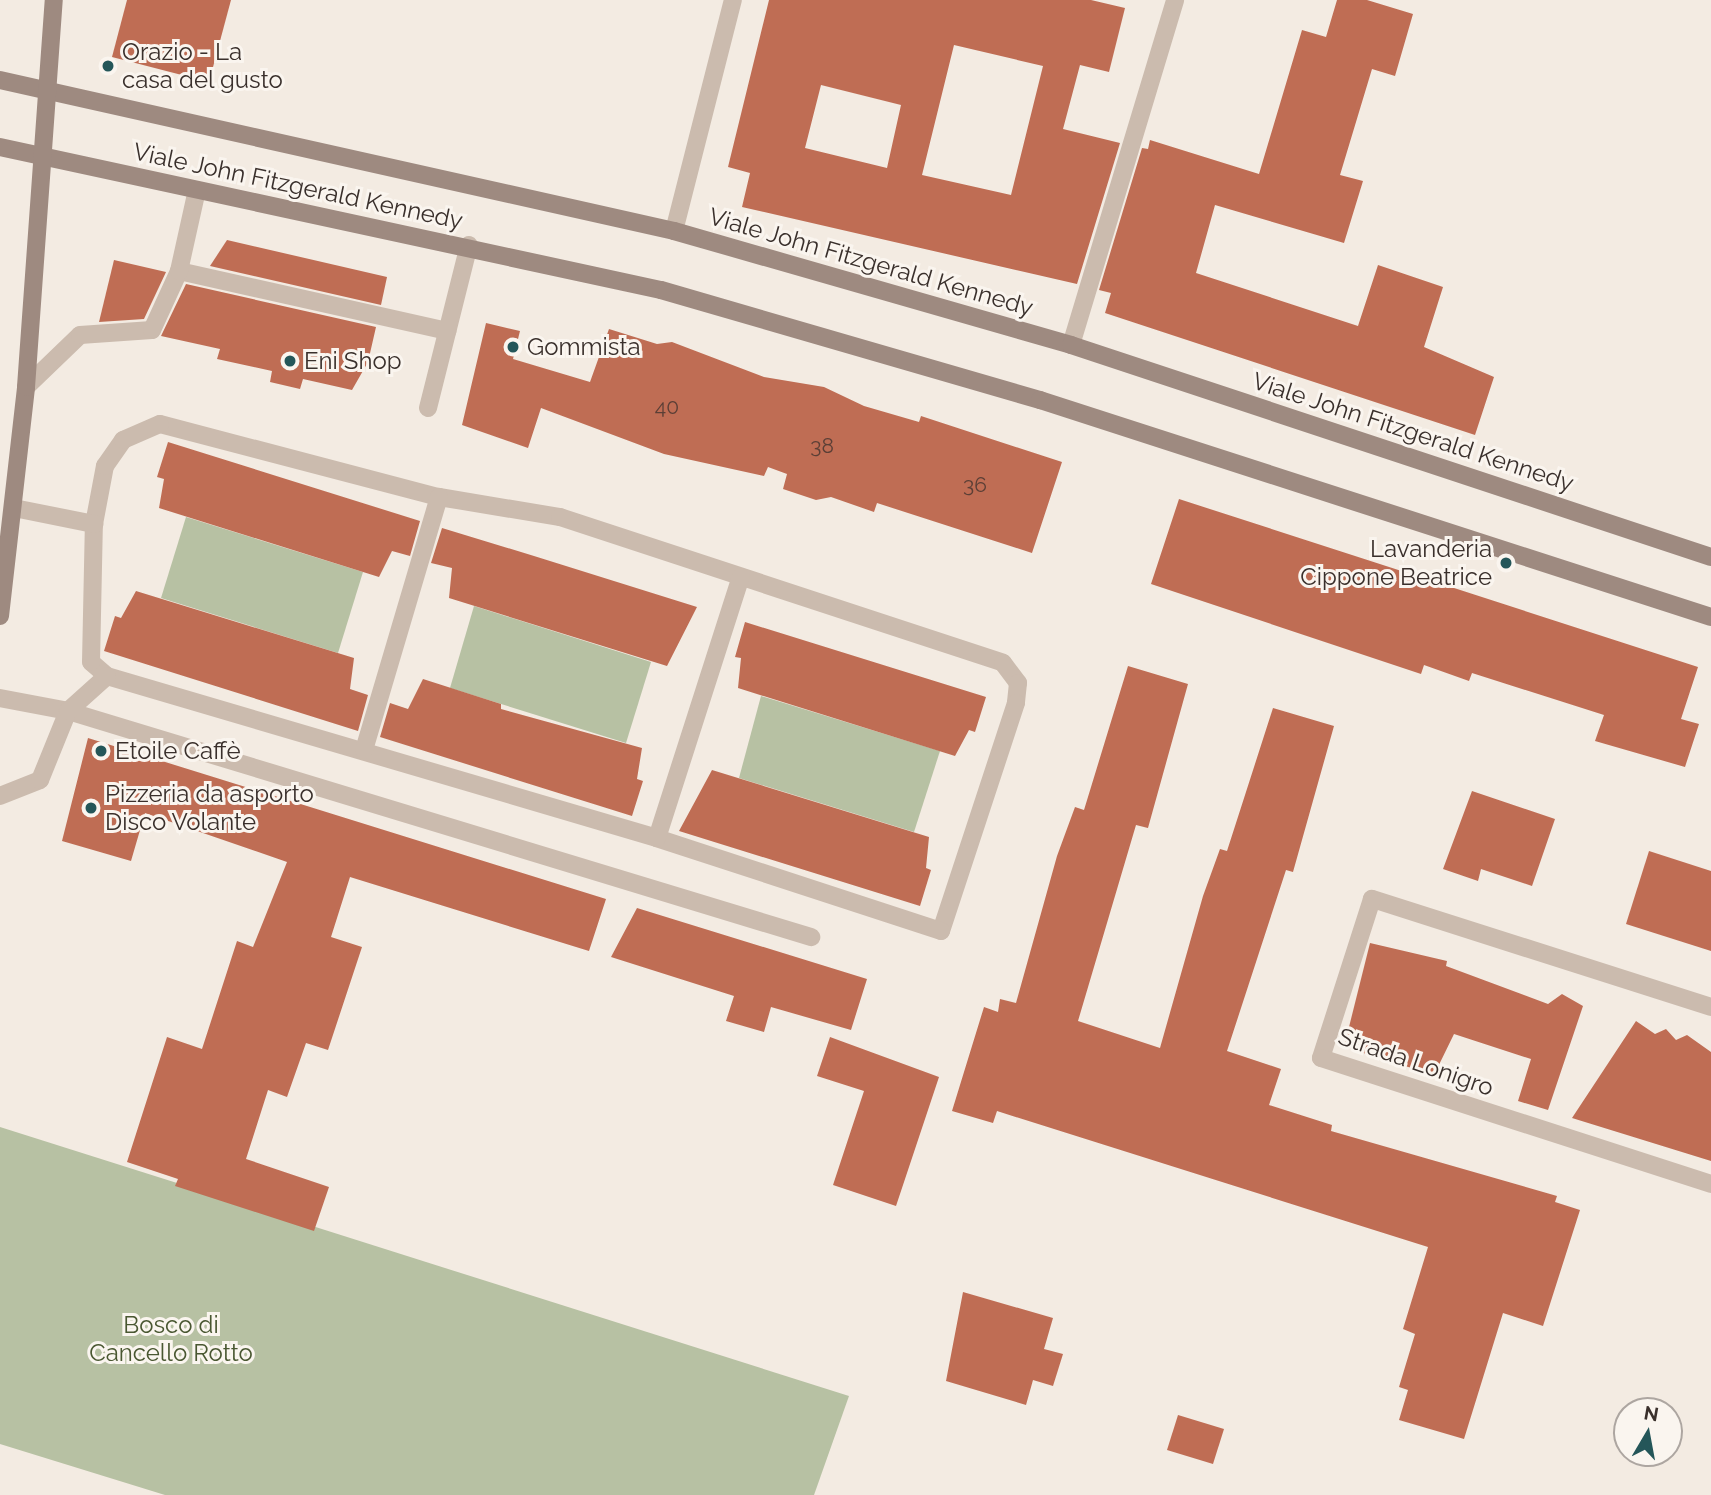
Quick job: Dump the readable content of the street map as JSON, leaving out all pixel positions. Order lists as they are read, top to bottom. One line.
{"streets":{"main road":["Viale John Fitzgerald Kennedy"],"street":["Strada Lonigro"]},"parks":["Bosco di Cancello Rotto"],"places":["Orazio - La casa del gusto","Gommista","Eni Shop","Lavanderia Cippone Beatrice","Etoile Caffè","Pizzeria da asporto Disco Volante"],"house_numbers":["40","38","36"],"north":"top"}
